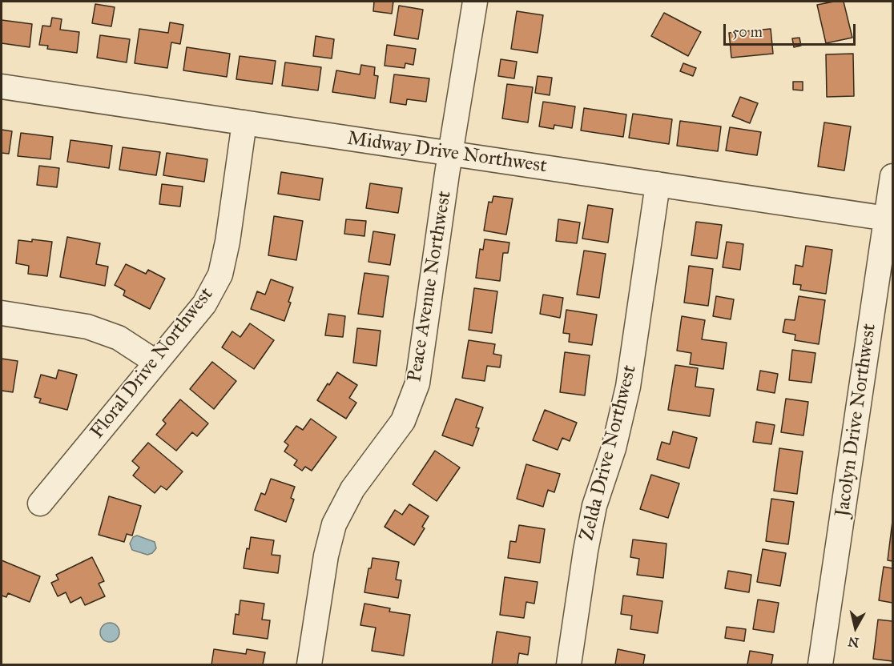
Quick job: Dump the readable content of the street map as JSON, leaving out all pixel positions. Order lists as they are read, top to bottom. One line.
{"streets":{"street":["Midway Drive Northwest","Peace Avenue Northwest","Floral Drive Northwest","Jacolyn Drive Northwest","Zelda Drive Northwest"]},"crossings":[["Midway Drive Northwest","Peace Avenue Northwest"],["Midway Drive Northwest","Floral Drive Northwest"],["Midway Drive Northwest","Jacolyn Drive Northwest"],["Midway Drive Northwest","Zelda Drive Northwest"]],"scale_bar":"50 m","north":"bottom"}
